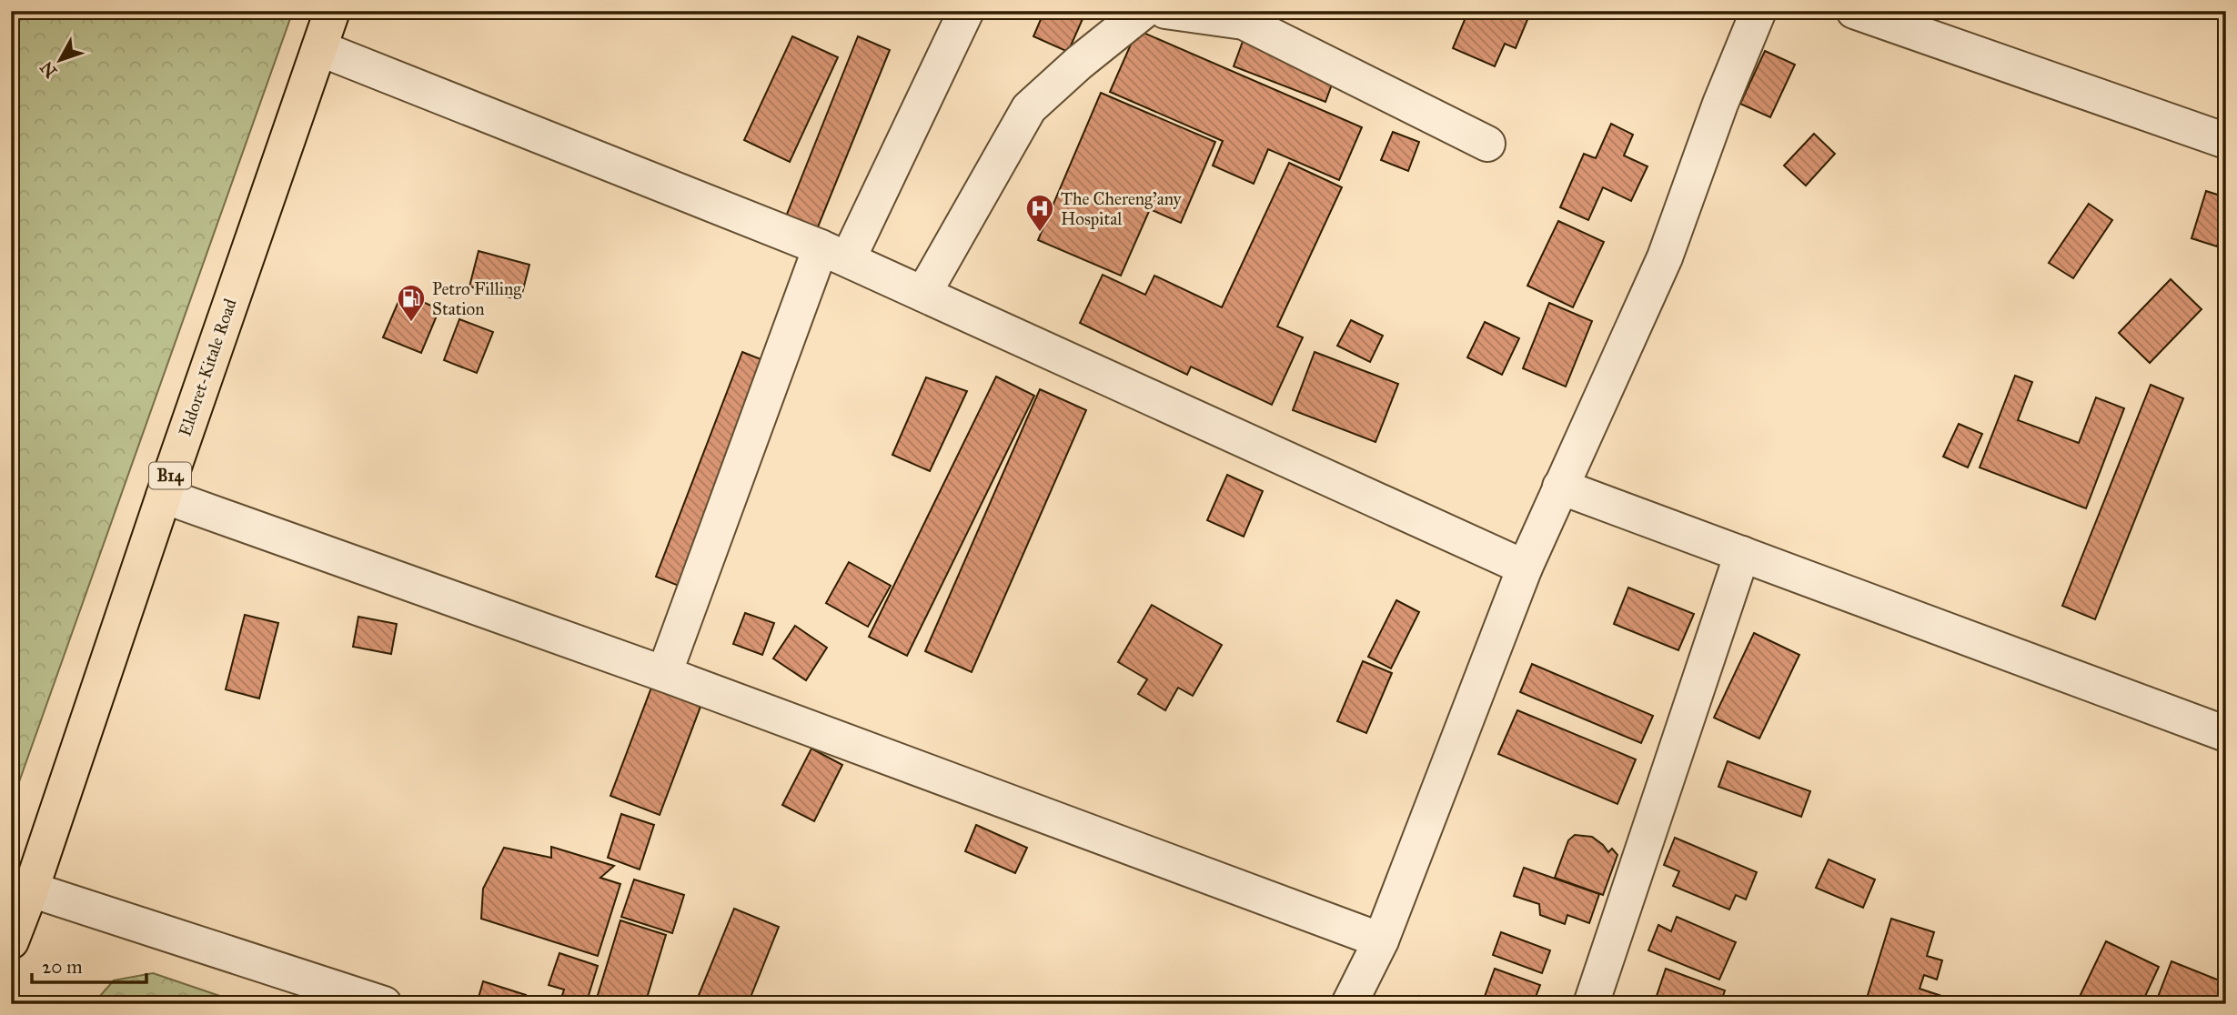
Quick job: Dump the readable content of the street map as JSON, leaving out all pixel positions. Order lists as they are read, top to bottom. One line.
{"streets":{"highway":["Eldoret-Kitale Road","B14"]},"places":{"hospital":["The Chereng'any Hospital"],"fuel station":["Petro Filling Station"]},"scale_bar":"20 m","north":"bottom left"}
